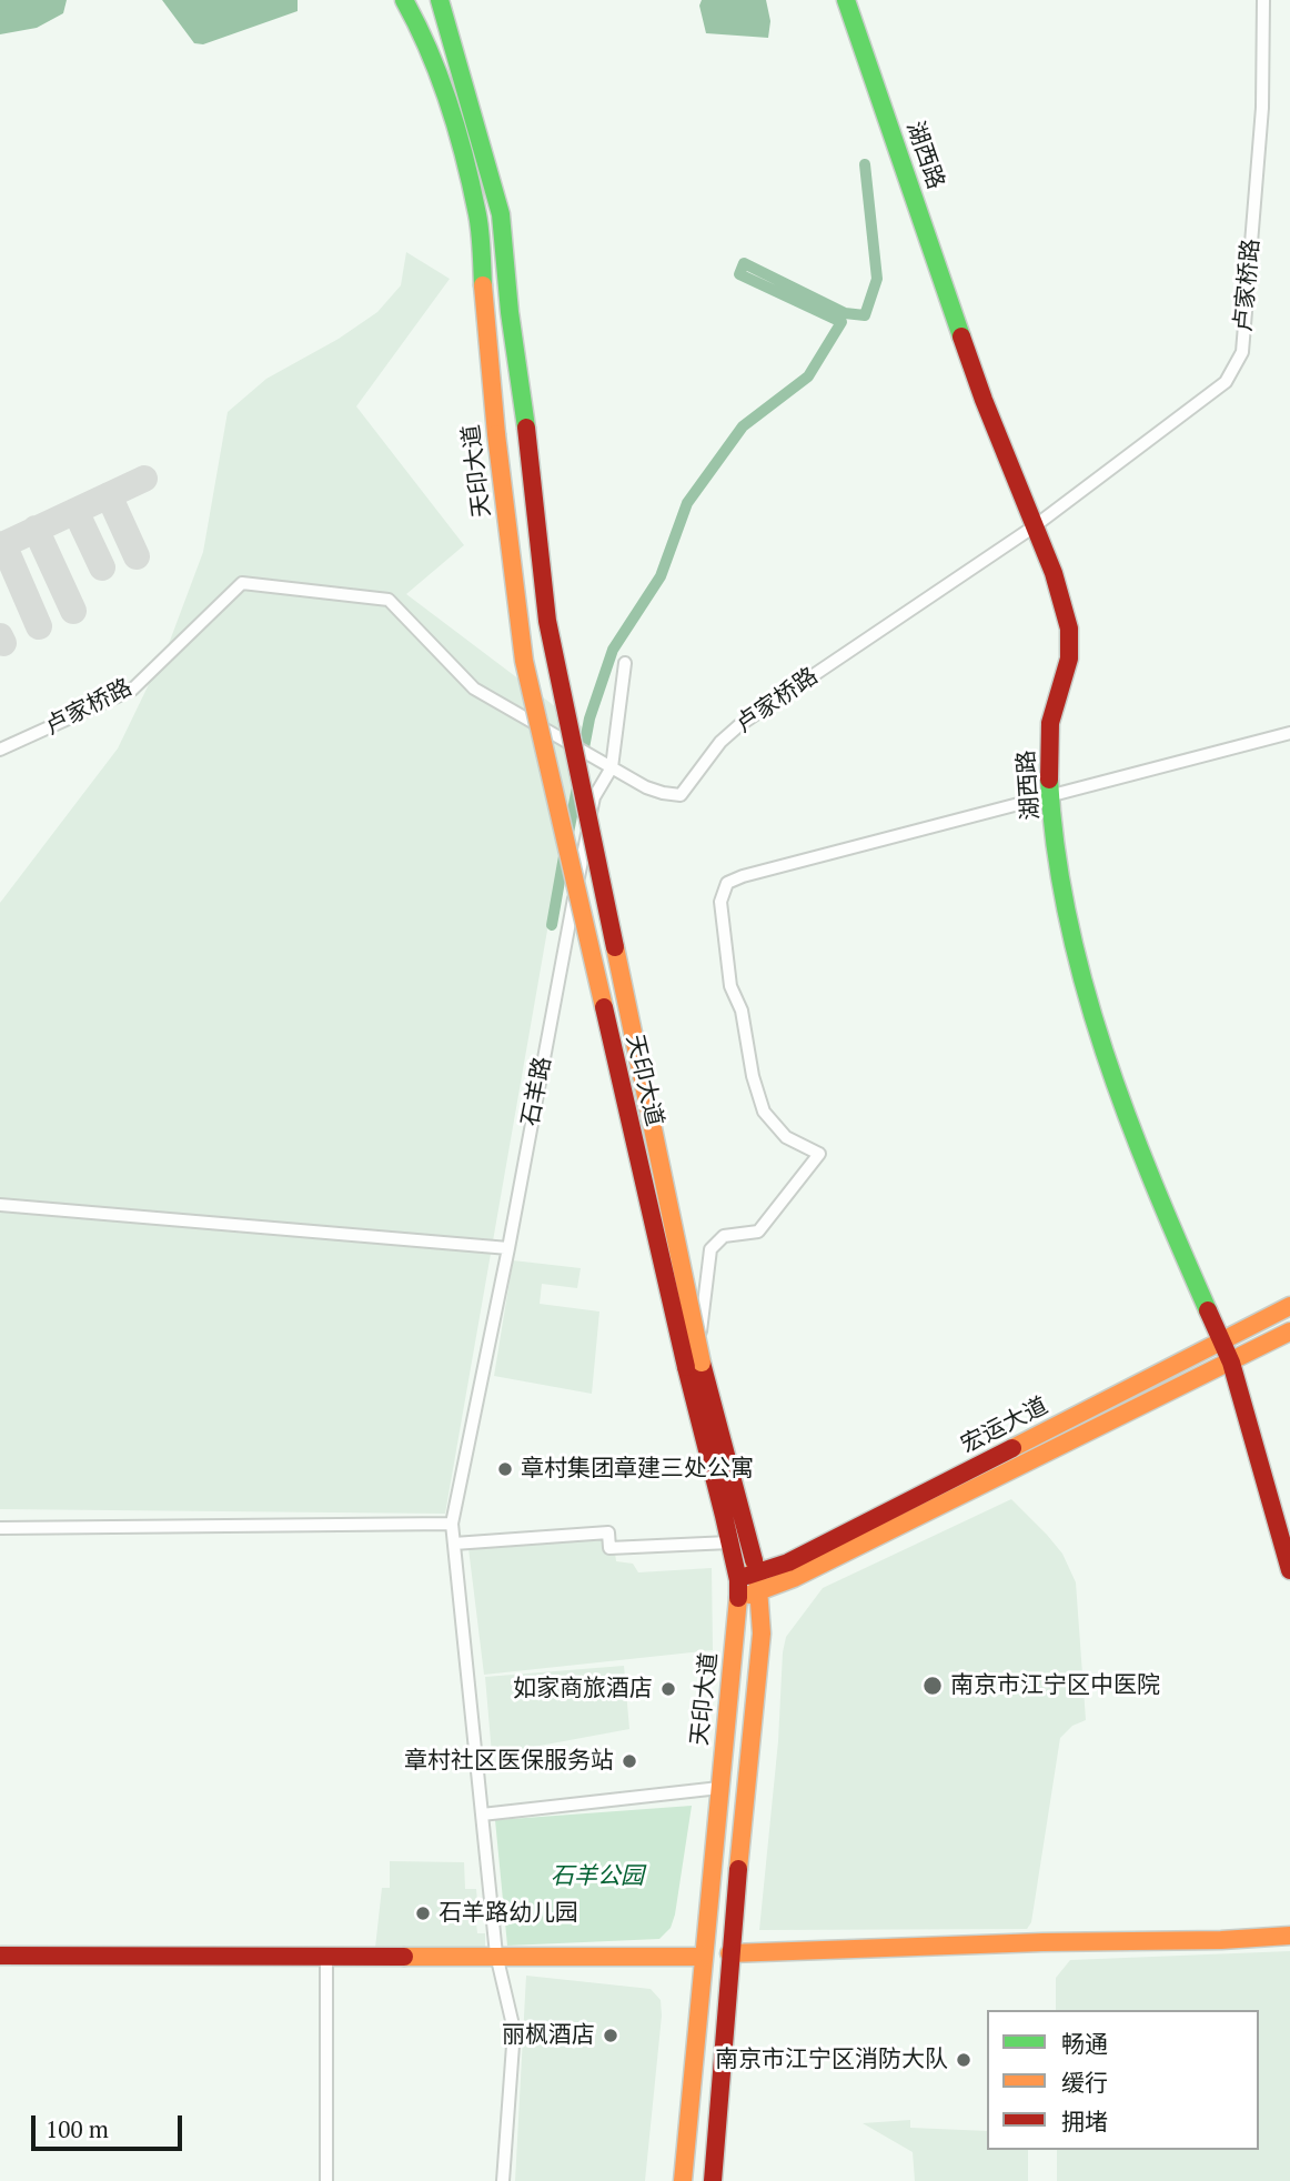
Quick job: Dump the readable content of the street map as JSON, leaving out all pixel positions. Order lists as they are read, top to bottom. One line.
{"streets":{"main road":["湖西路","天印大道","宏运大道"],"street":["卢家桥路","石羊路"]},"crossings":[["湖西路","卢家桥路"],["湖西路","宏运大道"],["卢家桥路","石羊路"],["天印大道","宏运大道"]],"parks":["石羊公园"],"places":["章村集团章建三处公寓","南京市江宁区中医院","如家商旅酒店","章村社区医保服务站","石羊路幼儿园","丽枫酒店","南京市江宁区消防大队"],"legend":["畅通","缓行","拥堵"],"scale_bar":"100 m"}
